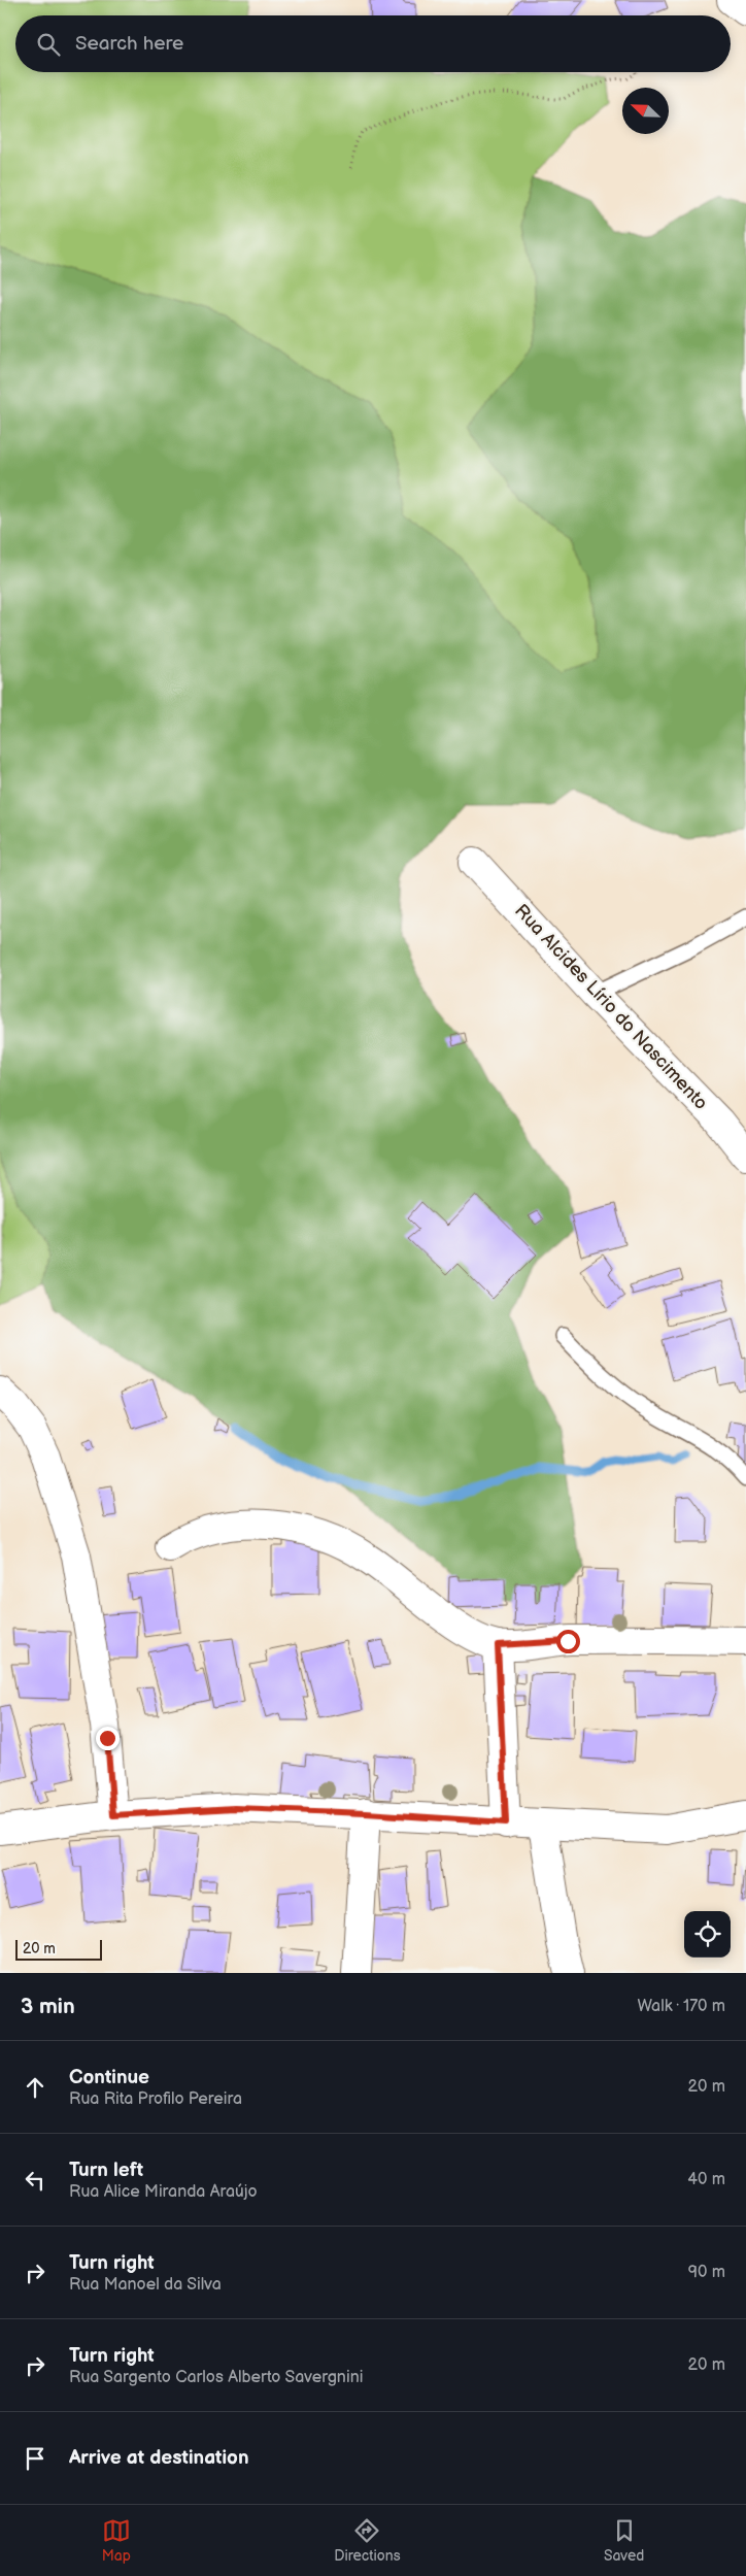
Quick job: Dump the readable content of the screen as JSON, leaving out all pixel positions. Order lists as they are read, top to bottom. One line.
{"streets":{"street":["Rua Alcides Lírio do Nascimento"]},"scale_bar":"20 m","north":"top left","page":{"search":"Search here","scale":"20 m","heading":["3 min","Walk · 170 m"],"list":[["Continue","Rua Rita Profilo Pereira","20 m"],["Turn left","Rua Alice Miranda Araújo","40 m"],["Turn right","Rua Manoel da Silva","90 m"],["Turn right","Rua Sargento Carlos Alberto Savergnini","20 m"],"Arrive at destination"],"nav":["Map","Directions","Saved"]}}
